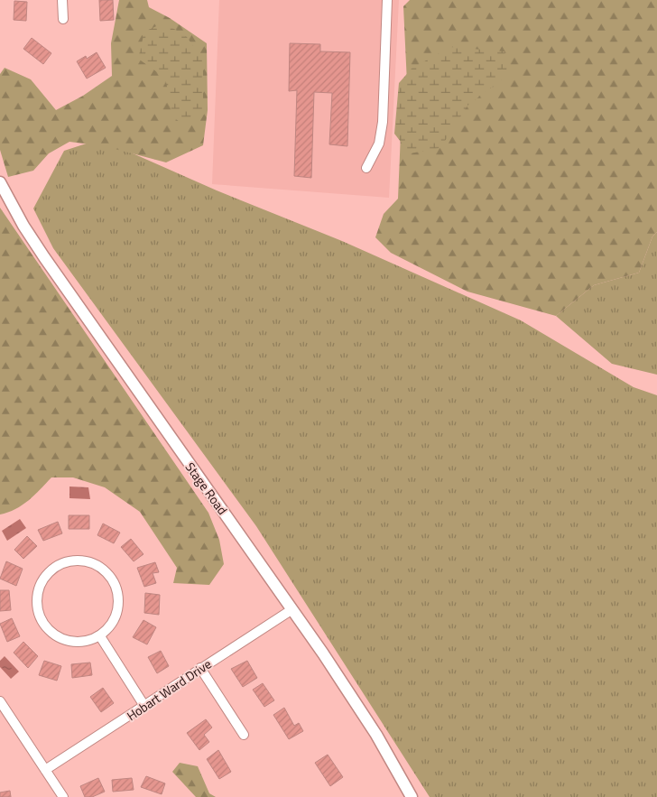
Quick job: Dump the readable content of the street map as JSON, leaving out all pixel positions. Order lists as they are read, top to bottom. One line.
{"streets":{"street":["Stage Road","Hobart Ward Drive"]},"crossings":[["Stage Road","Hobart Ward Drive"]]}
